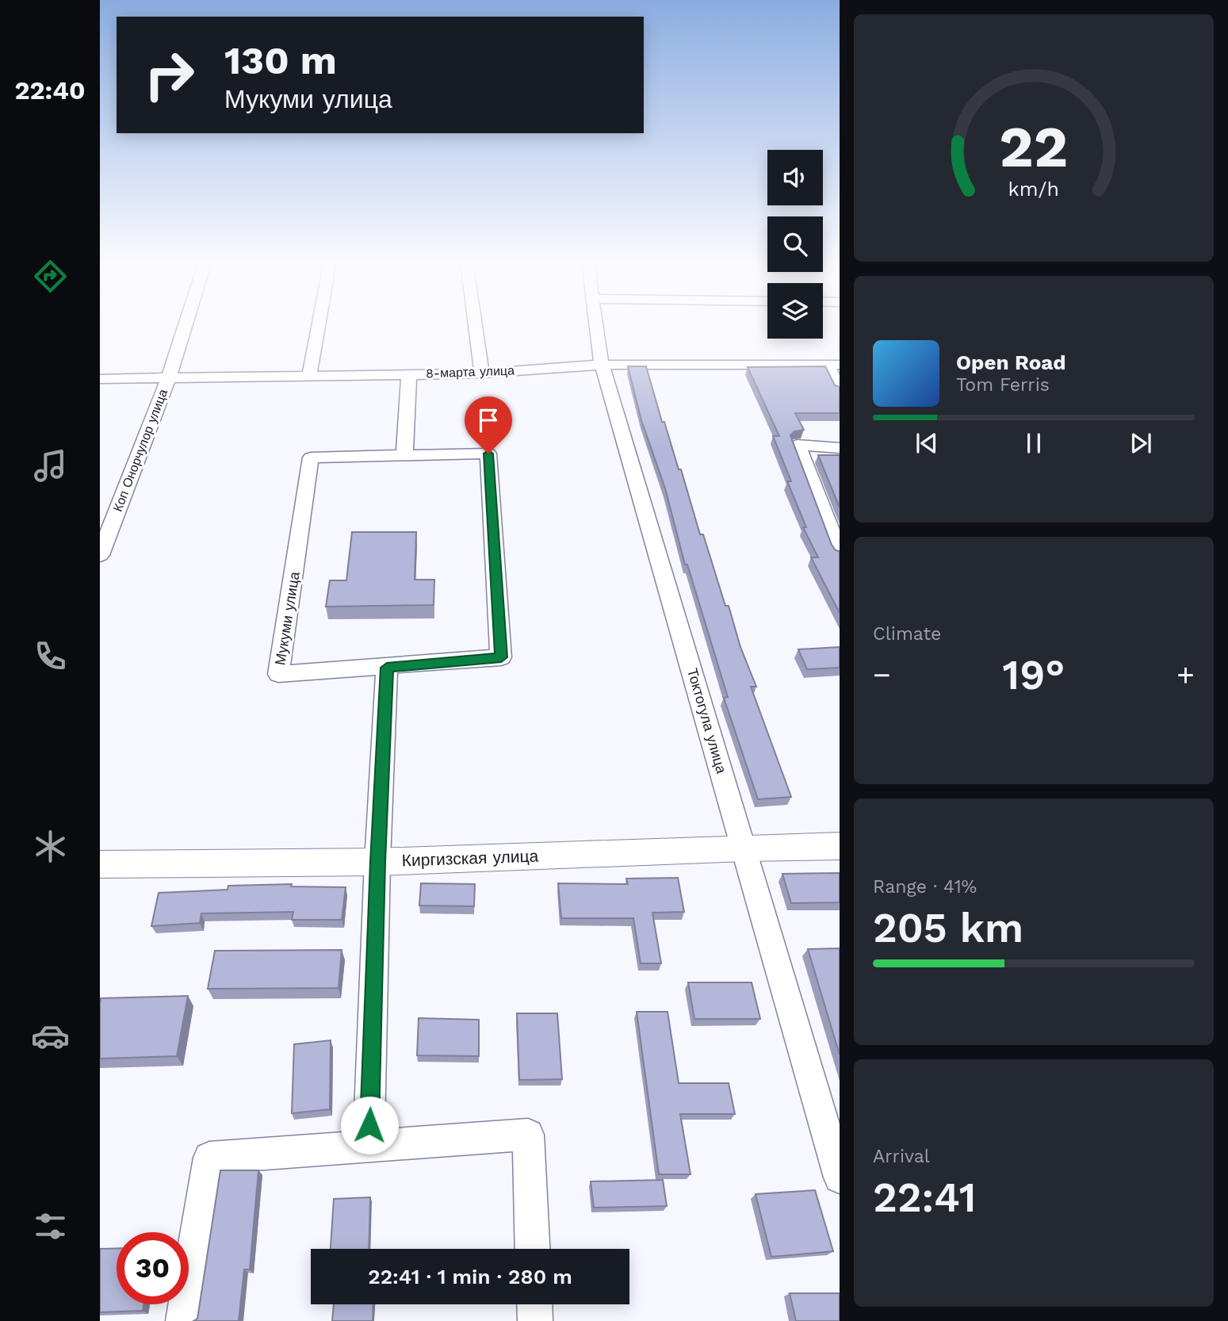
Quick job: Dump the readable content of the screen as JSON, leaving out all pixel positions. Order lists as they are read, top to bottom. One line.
{"streets":{"street":["8-марта улица","Коп Онорчулор улица","Мукуми улица","Токтогула улица","Киргизская улица"]},"crossings":[["8-марта улица","Коп Онорчулор улица"],["8-марта улица","Токтогула улица"],["Токтогула улица","Киргизская улица"]],"page":{"tabs":"22:40","turn":["130 m","Мукуми улица"],"song":["Open Road","Tom Ferris"],"tile":["Climate",["Range · 41%","205 km"],["Arrival","22:41"]],"heat":["−","19°","+"],"limit":"30","trip":"22:41 · 1 min · 280 m","gauge":["22","km/h"]}}
